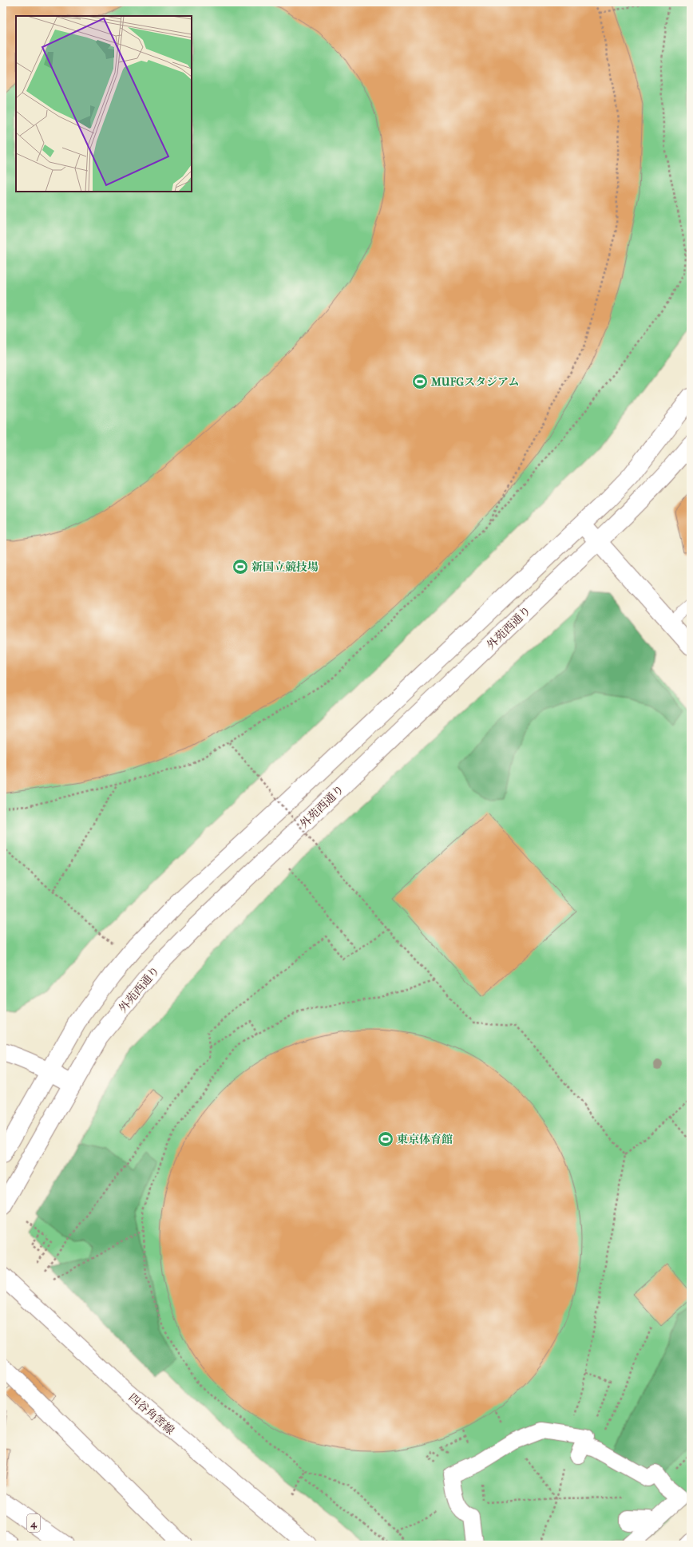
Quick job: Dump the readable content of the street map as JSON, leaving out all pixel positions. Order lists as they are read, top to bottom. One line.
{"streets":{"main road":["外苑西通り","四谷角筈線","4"]},"places":{"sports":["MUFGスタジアム","新国立競技場","東京体育館"]}}
